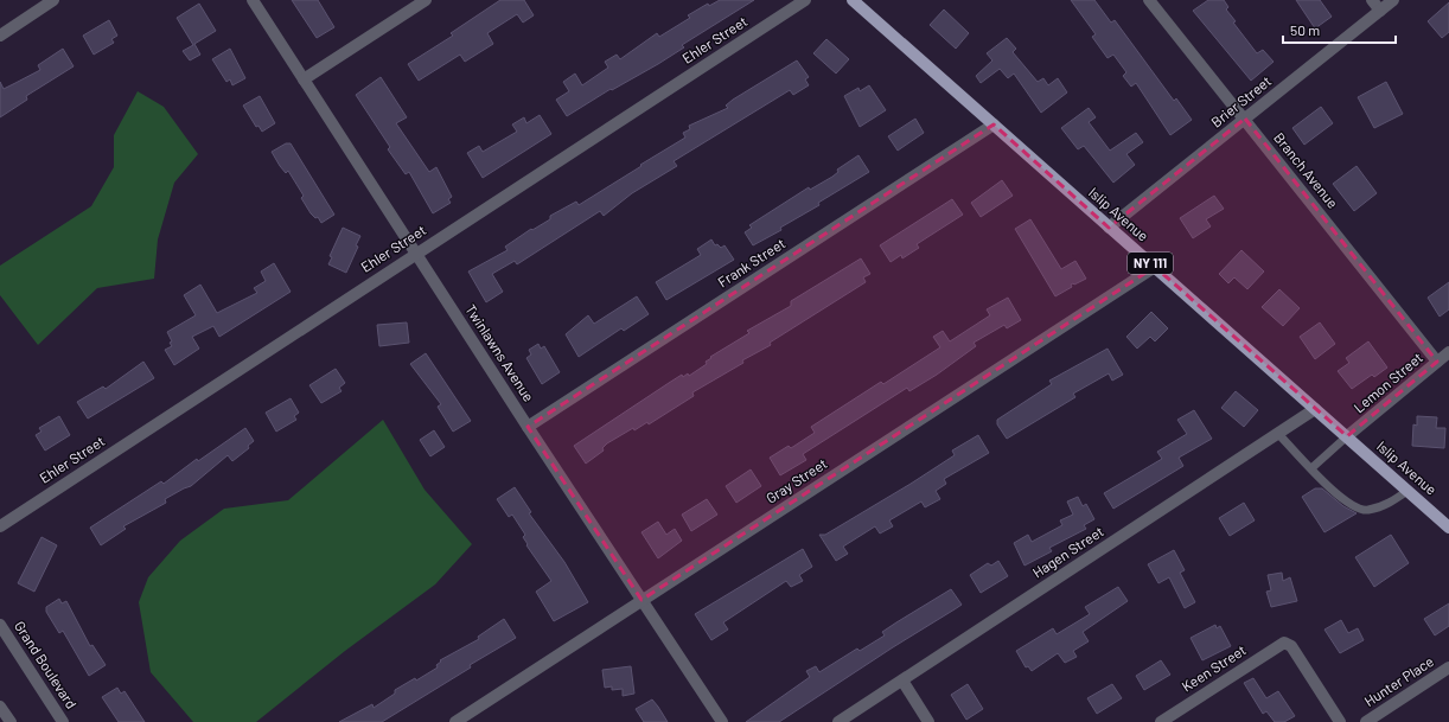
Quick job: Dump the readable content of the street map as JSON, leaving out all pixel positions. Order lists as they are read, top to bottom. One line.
{"streets":{"main road":["Islip Avenue","NY 111"],"street":["Ehler Street","Brier Street","Branch Avenue","Frank Street","Twinlawns Avenue","Lemon Street","Gray Street","Hagen Street","Grand Boulevard","Keen Street","Hunter Place"]},"crossings":[["Ehler Street","Twinlawns Avenue"],["Brier Street","Branch Avenue"],["Brier Street","Islip Avenue"],["Branch Avenue","Lemon Street"],["Islip Avenue","Frank Street"],["Islip Avenue","Lemon Street"],["Islip Avenue","Gray Street"],["Islip Avenue","Hagen Street"],["Frank Street","Twinlawns Avenue"],["Twinlawns Avenue","Gray Street"]],"scale_bar":"50 m"}
